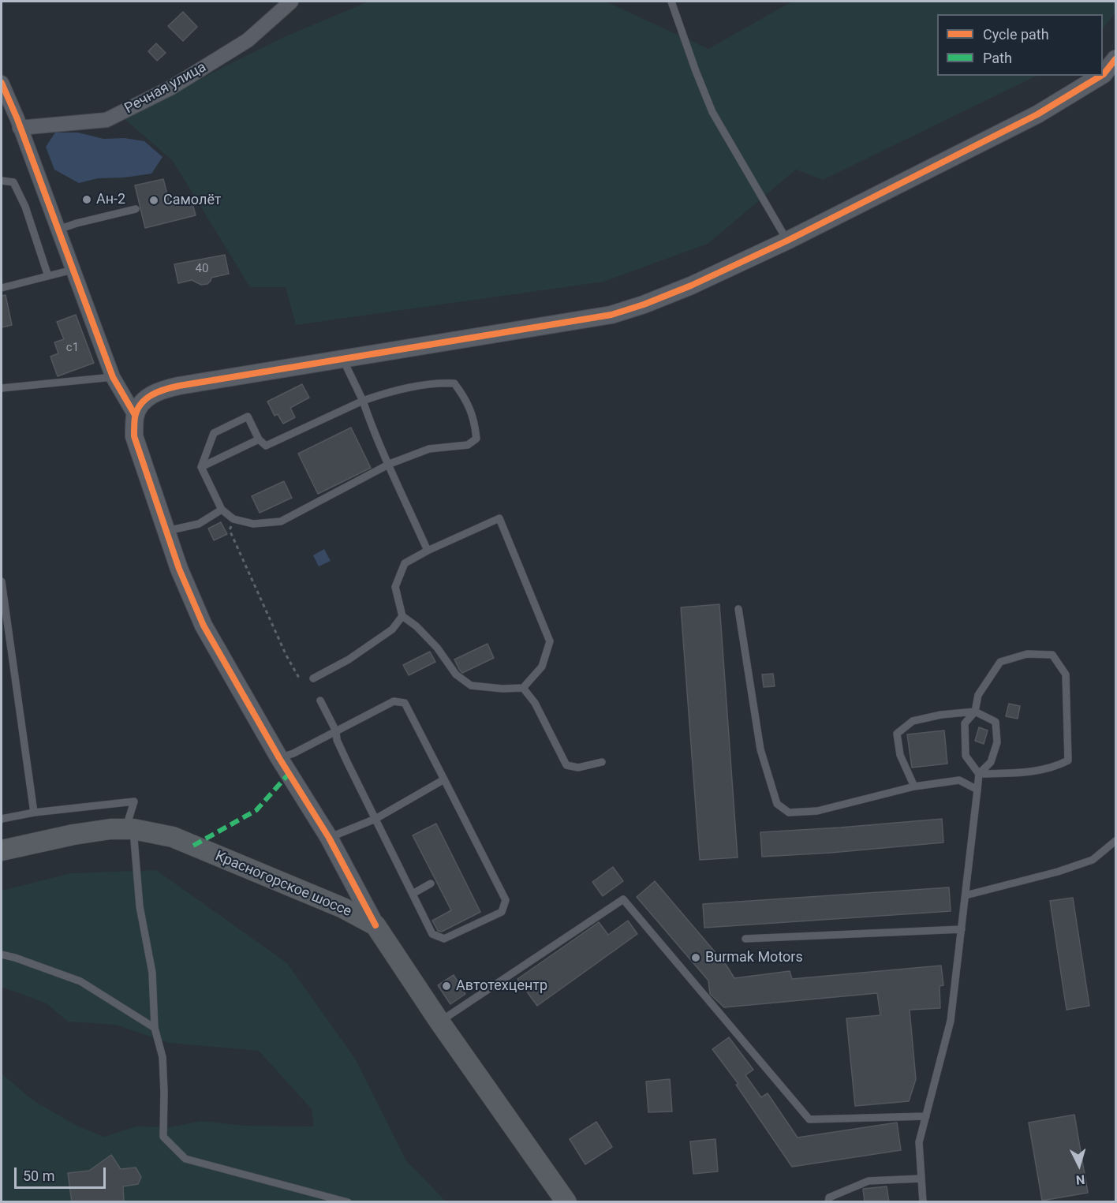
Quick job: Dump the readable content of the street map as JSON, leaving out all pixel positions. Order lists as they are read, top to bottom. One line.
{"streets":{"main road":["Красногорское шоссе"],"street":["Речная улица"]},"places":["Ан-2","Самолёт","Burmak Motors","Автотехцентр"],"house_numbers":["40","с1"],"legend":["Cycle path","Path"],"scale_bar":"50 m","north":"bottom"}
